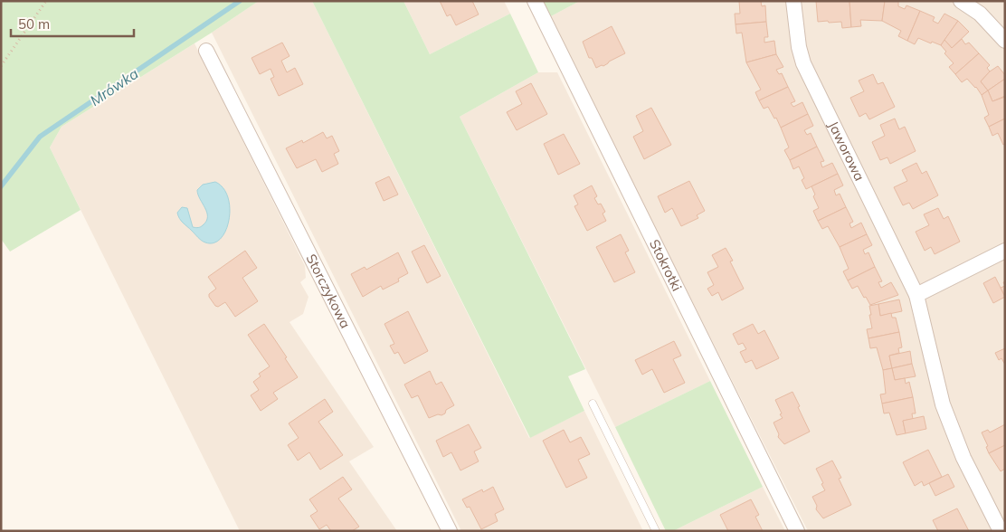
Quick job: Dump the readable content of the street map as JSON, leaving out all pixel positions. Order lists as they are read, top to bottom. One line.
{"streets":{"street":["Jaworowa","Stokrotki","Storczykowa"]},"water":["Mrówka"],"scale_bar":"50 m"}
